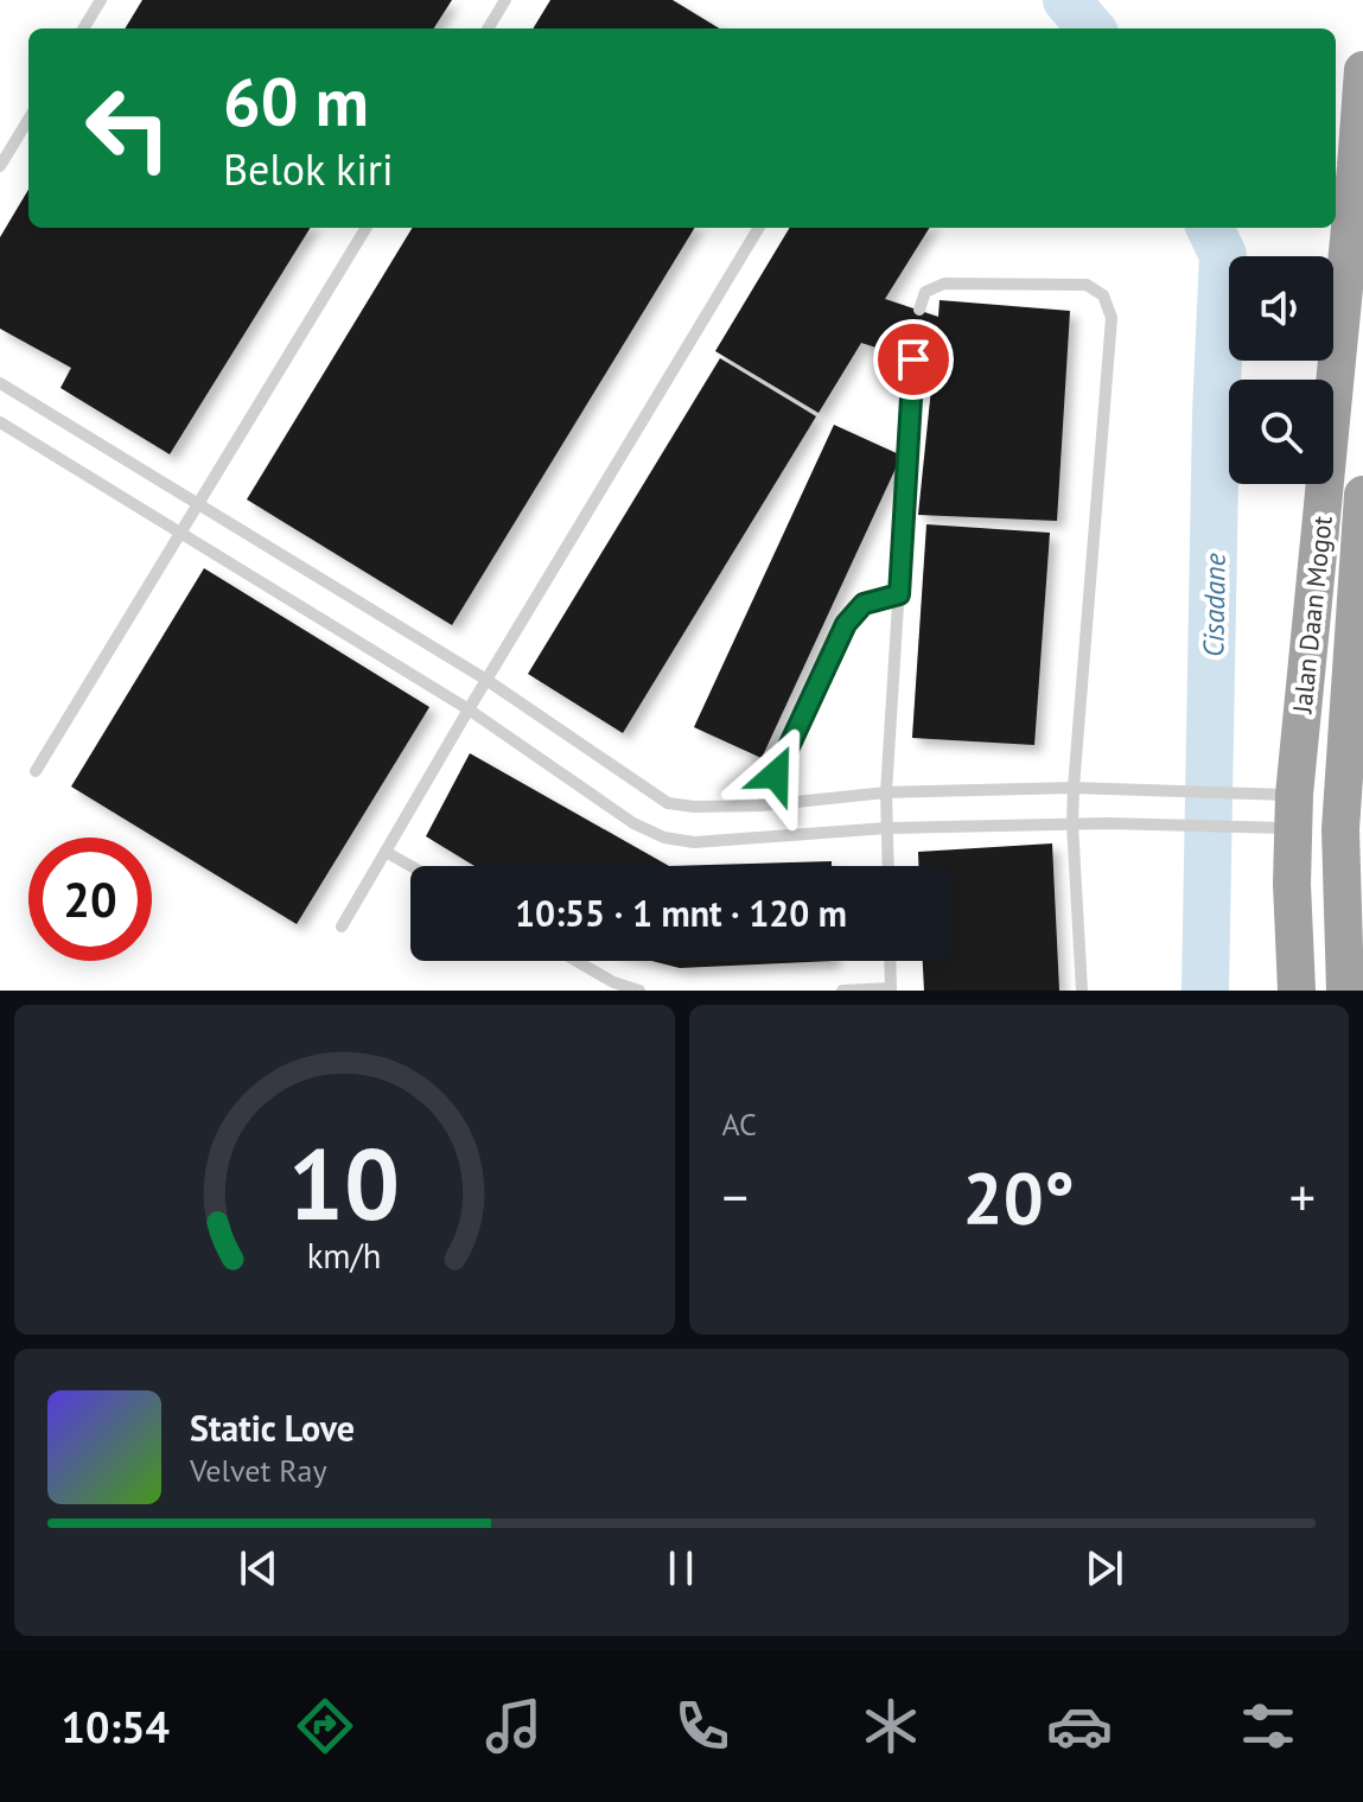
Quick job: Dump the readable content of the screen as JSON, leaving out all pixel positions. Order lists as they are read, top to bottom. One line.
{"streets":{"highway":["Jalan Daan Mogot"]},"water":["Cisadane"],"page":{"turn":["60 m","Belok kiri"],"limit":"20","trip":"10:55 · 1 mnt · 120 m","tile":"AC","heat":["−","20°","+"],"song":["Static Love","Velvet Ray"],"tabs":"10:54","gauge":["10","km/h"]}}
